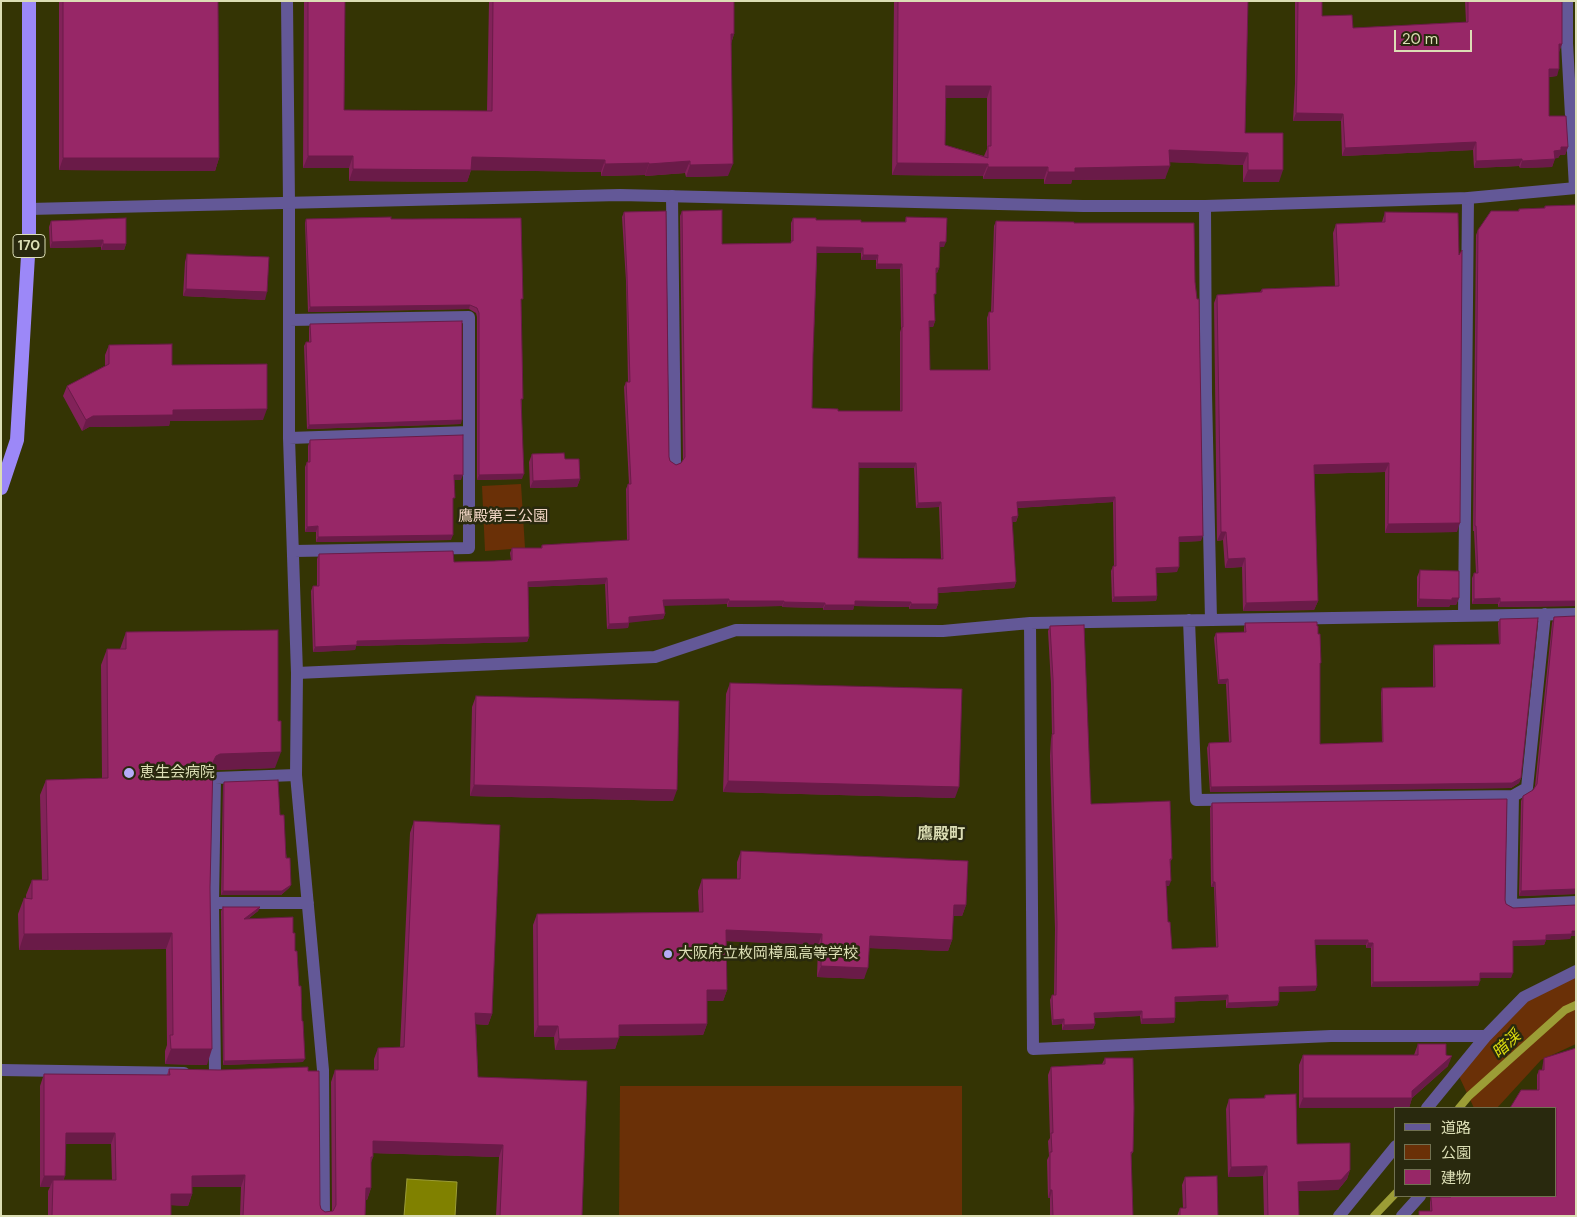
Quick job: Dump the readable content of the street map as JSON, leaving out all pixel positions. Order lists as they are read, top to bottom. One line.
{"streets":{"highway":["170"]},"districts":["鷹殿町"],"water":["暗渓"],"parks":["鷹殿第三公園"],"places":["恵生会病院","大阪府立枚岡樟風高等学校"],"legend":["道路","公園","建物"],"scale_bar":"20 m"}
